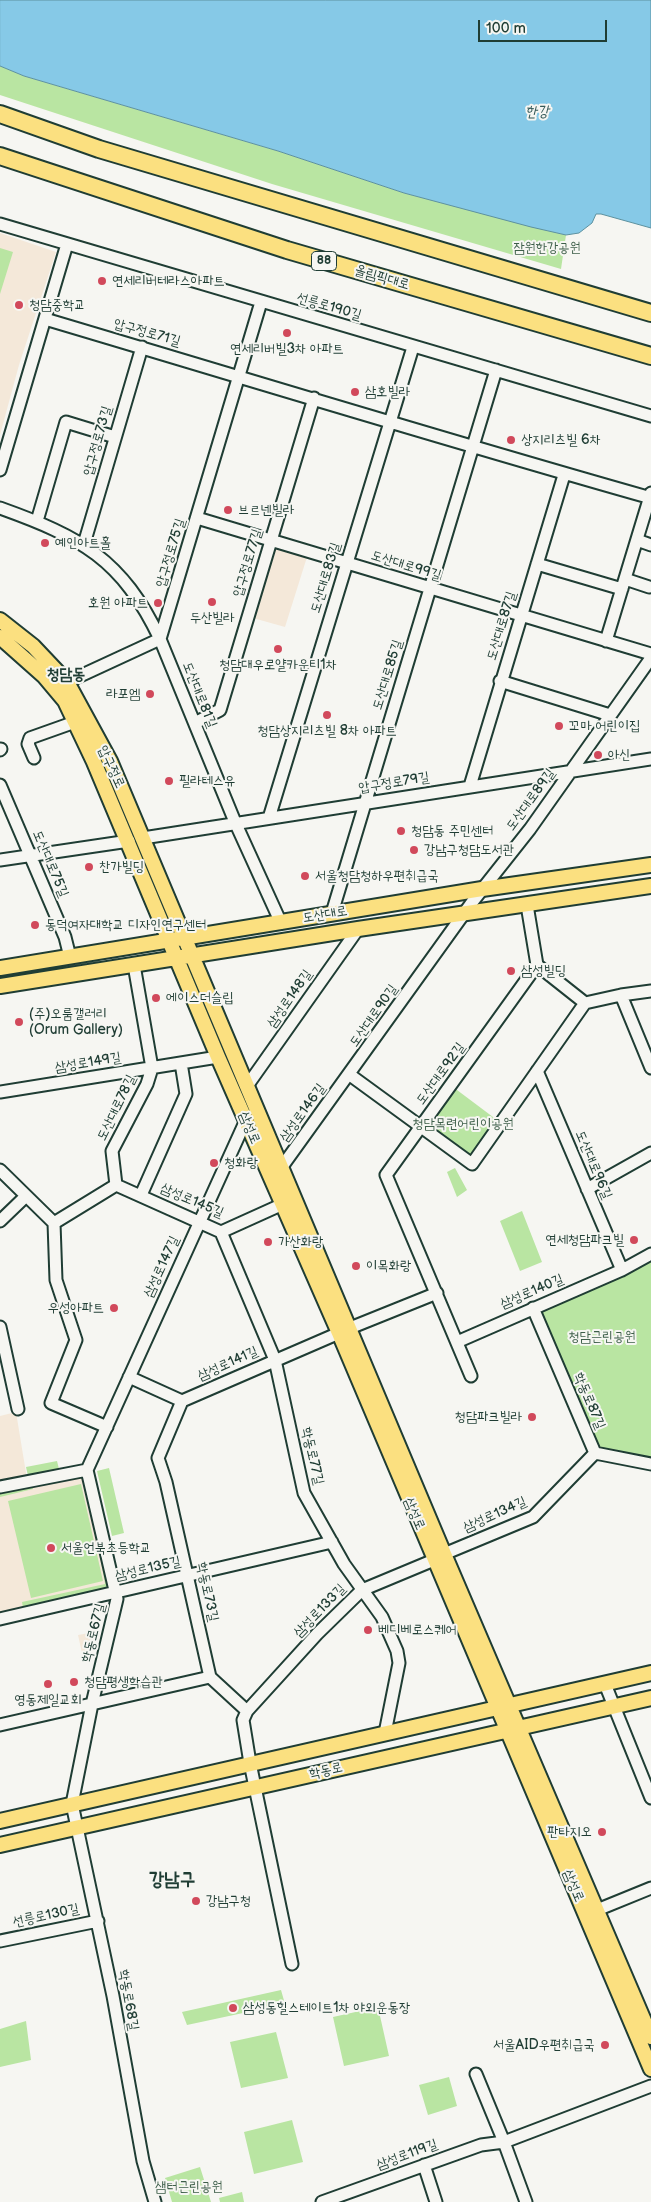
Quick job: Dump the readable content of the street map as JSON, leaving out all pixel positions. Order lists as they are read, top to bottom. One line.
{"streets":{"highway":["88","올림픽대로"],"main road":["압구정로","도산대로","삼성로","학동로"],"street":["선릉로190길","압구정로71길","압구정로73길","압구정로75길","압구정로77길","도산대로99길","도산대로83길","도산대로87길","도산대로85길","도산대로81길","압구정로79길","도산대로89길","도산대로75길","삼성로148길","도산대로90길","삼성로149길","도산대로92길","도산대로78길","삼성로146길","도산대로96길","삼성로145길","삼성로147길","삼성로140길","삼성로141길","학동로87길","학동로77길","삼성로134길","삼성로135길","학동로73길","삼성로133길","학동로67길","선릉로130길","학동로68길","삼성로119길"]},"crossings":[["선릉로190길","압구정로75길"],["선릉로190길","도산대로83길"],["선릉로190길","도산대로85길"],["압구정로71길","압구정로73길"],["압구정로71길","압구정로75길"],["압구정로73길","도산대로81길"],["압구정로75길","도산대로99길"],["압구정로75길","도산대로81길"],["압구정로77길","도산대로99길"],["압구정로77길","도산대로81길"],["도산대로99길","도산대로83길"],["도산대로99길","도산대로87길"],["도산대로99길","도산대로85길"],["도산대로83길","압구정로79길"],["도산대로87길","압구정로79길"],["도산대로85길","압구정로79길"],["도산대로85길","도산대로"],["도산대로81길","압구정로79길"],["도산대로81길","도산대로"],["압구정로","압구정로79길"],["압구정로","도산대로"],["압구정로","삼성로"],["압구정로79길","도산대로89길"],["도산대로89길","도산대로"],["도산대로89길","도산대로90길"],["도산대로75길","도산대로"],["도산대로","삼성로148길"],["도산대로","도산대로90길"],["도산대로","도산대로78길"],["도산대로","삼성로"],["삼성로148길","삼성로"],["도산대로90길","삼성로146길"],["삼성로149길","도산대로78길"],["삼성로149길","삼성로"],["도산대로92길","삼성로140길"],["도산대로92길","삼성로141길"],["도산대로78길","삼성로145길"],["삼성로146길","삼성로"],["삼성로","삼성로145길"],["삼성로","삼성로147길"],["삼성로","삼성로141길"],["삼성로","삼성로134길"],["삼성로","삼성로133길"],["삼성로","학동로"],["도산대로96길","삼성로140길"],["삼성로145길","삼성로147길"],["삼성로145길","학동로77길"],["삼성로147길","학동로67길"],["삼성로140길","학동로87길"],["삼성로141길","학동로77길"],["삼성로141길","학동로73길"],["학동로87길","삼성로134길"],["학동로77길","삼성로135길"],["학동로77길","삼성로133길"],["학동로77길","학동로"],["삼성로134길","삼성로133길"],["삼성로135길","학동로73길"],["삼성로135길","학동로67길"],["학동로67길","학동로"],["학동로67길","학동로68길"],["학동로","학동로68길"],["선릉로130길","학동로68길"]],"districts":["청담동","강남구"],"water":["한강"],"parks":["잠원한강공원","청담목련어린이공원","청담근린공원","샘터근린공원"],"places":["연세리버테라스아파트","청담중학교","연세리버빌3차 아파트","삼호빌라","상지리츠빌 6차","브르넨빌라","예인아트홀","두산빌라","호원 아파트","청담대우로얄카운티1차","라포엠","청담상지리츠빌 8차 아파트","꼬마 어린이집","아신","필라테스유","청담동 주민센터","강남구청담도서관","찬가빌딩","서울청담청하우편취급국","동덕여자대학교 디자인연구센터","삼성빌딩","에이스더슬립","(주)오룸갤러리 (Orum Gallery)","청화랑","연세청담파크빌","가산화랑","이목화랑","우성아파트","청담파크빌라","서울언북초등학교","베디베로스퀘어","청담평생학습관","영동제일교회","판타지오","강남구청","삼성동힐스테이트1차 야외운동장","서울AID우편취급국"],"scale_bar":"100 m"}
